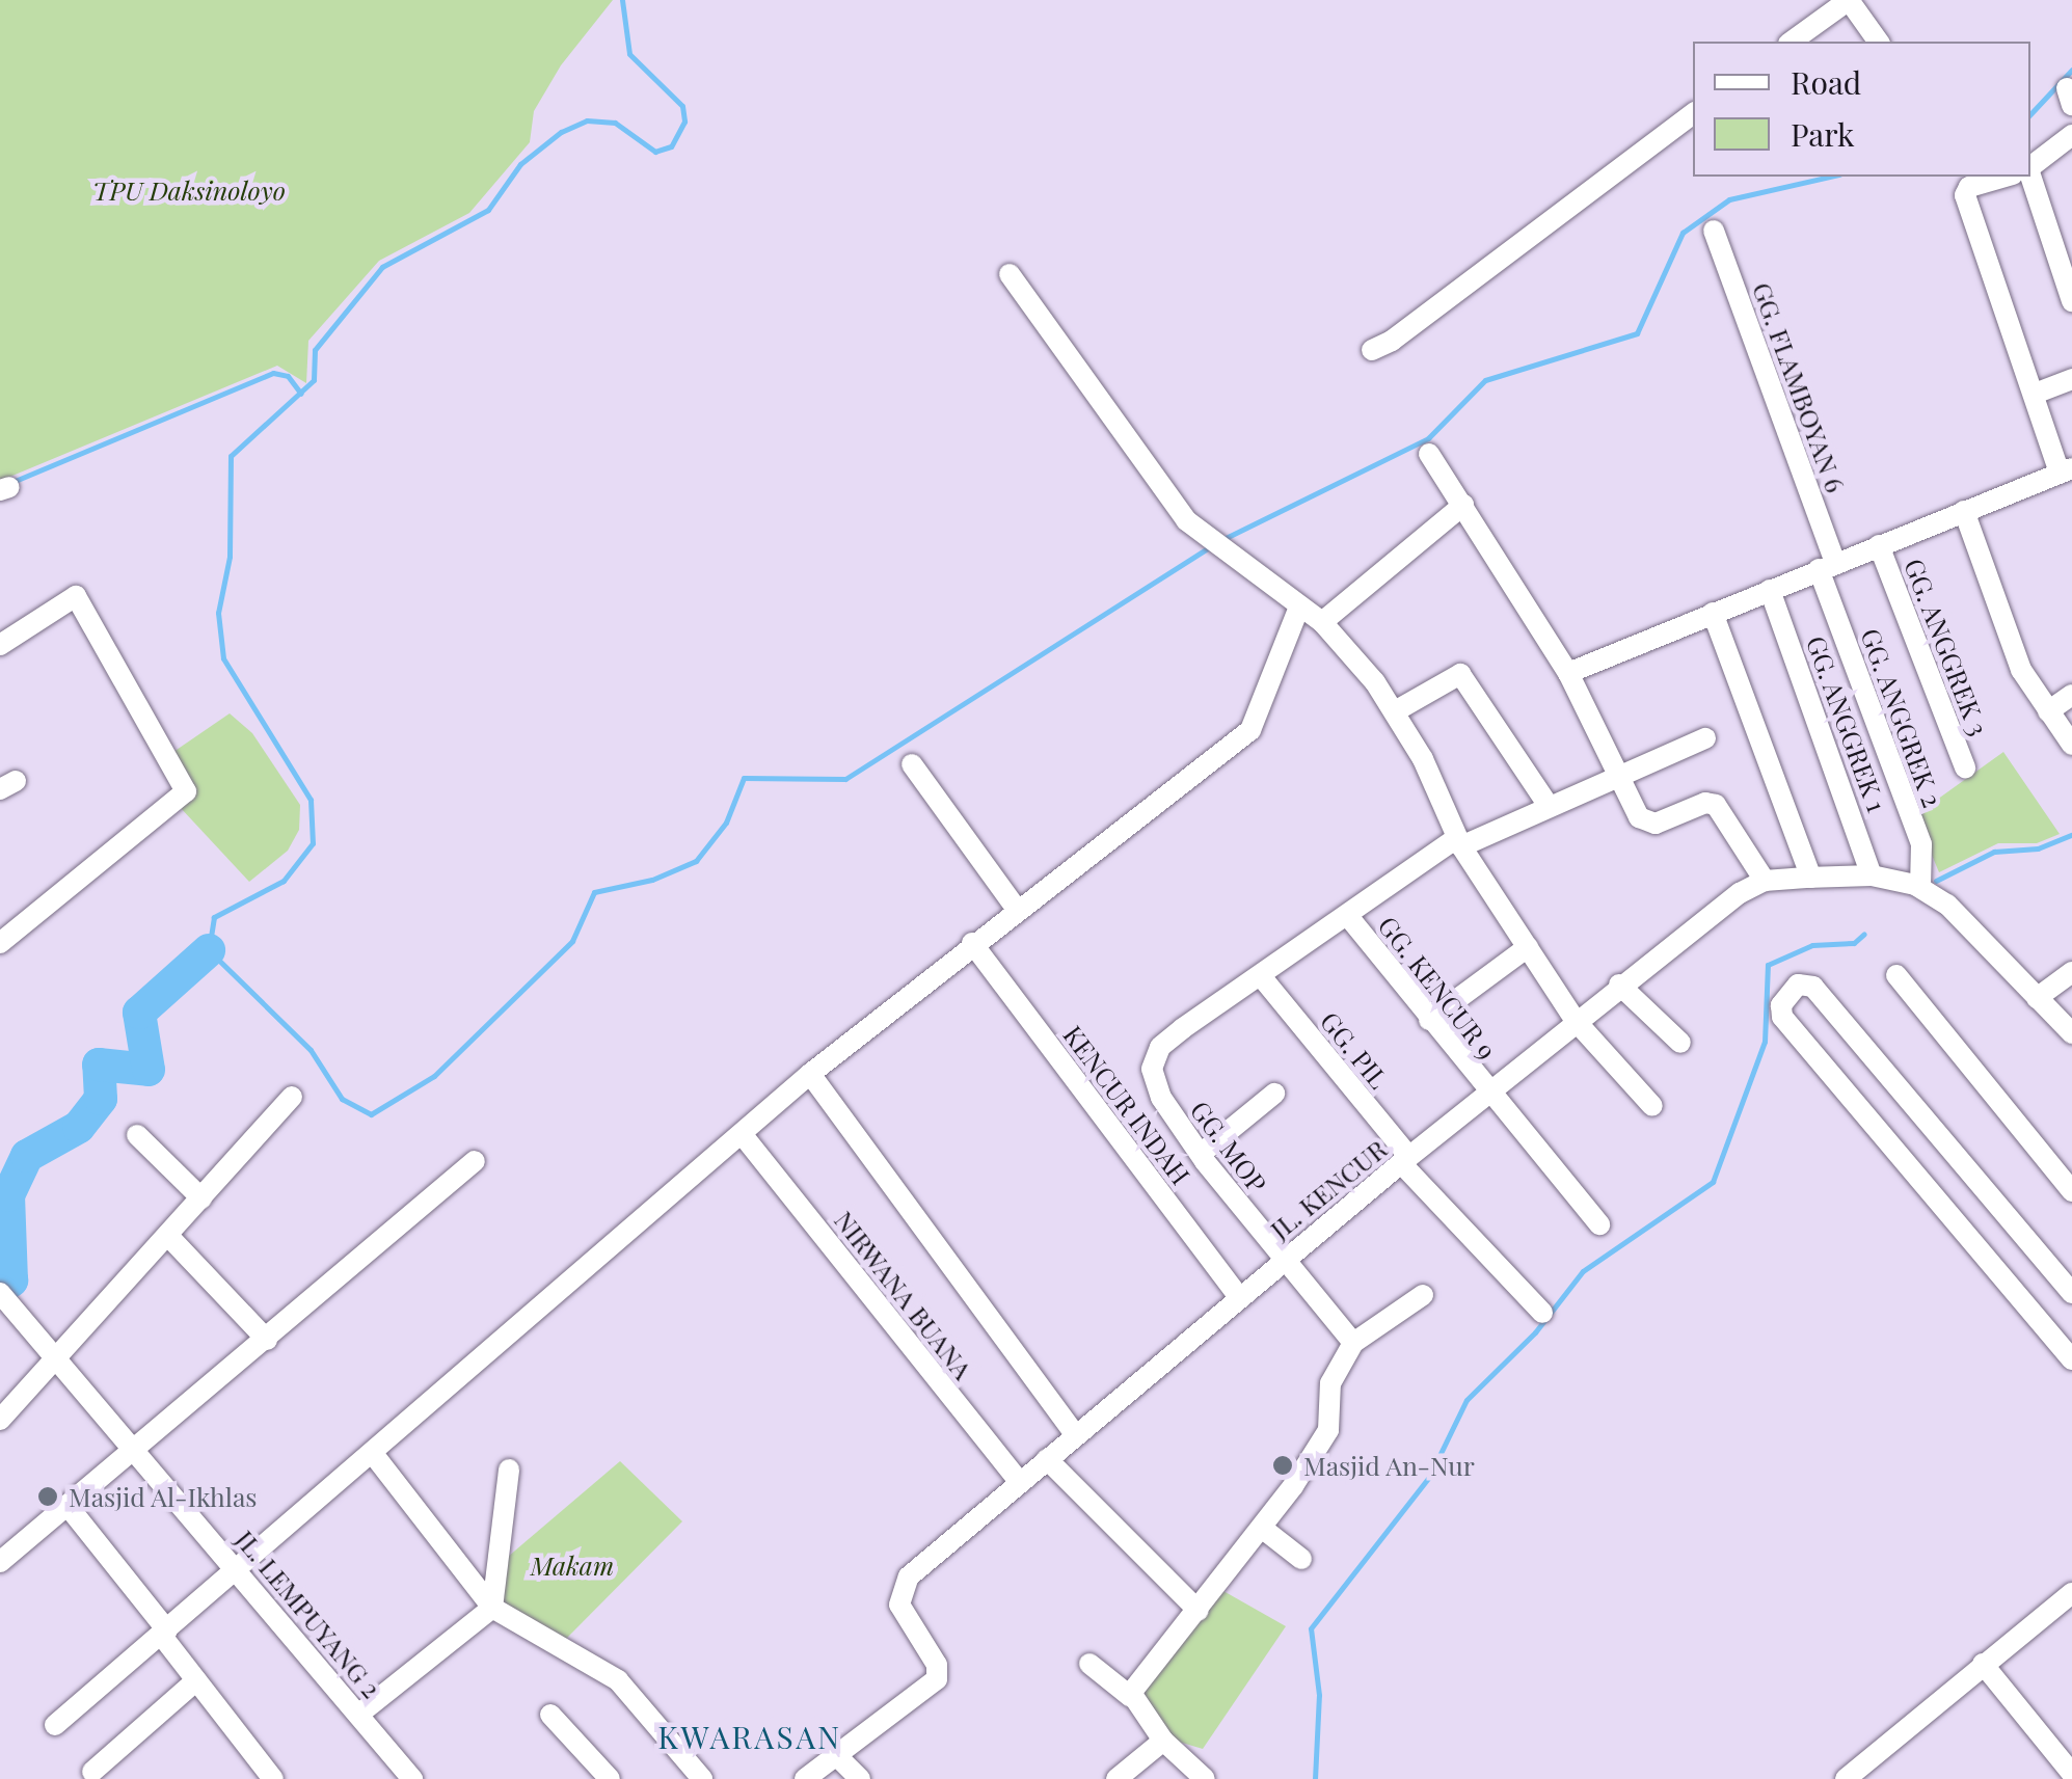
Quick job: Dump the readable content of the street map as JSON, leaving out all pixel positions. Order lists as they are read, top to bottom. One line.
{"streets":{"street":["GG. FLAMBOYAN 6","GG. ANGGREK 3","GG. ANGGREK 2","GG. ANGGREK 1","GG. KENCUR 9","GG. PIL","KENCUR INDAH","GG. MOP","JL. KENCUR","NIRWANA BUANA","JL. LEMPUYANG 2"]},"crossings":[["GG. FLAMBOYAN 6","GG. ANGGREK 2"],["GG. ANGGREK 2","JL. KENCUR"],["GG. ANGGREK 1","JL. KENCUR"],["GG. KENCUR 9","JL. KENCUR"],["GG. PIL","GG. MOP"],["GG. PIL","JL. KENCUR"],["KENCUR INDAH","JL. KENCUR"],["GG. MOP","JL. KENCUR"],["JL. KENCUR","NIRWANA BUANA"]],"districts":["KWARASAN"],"parks":["TPU Daksinoloyo","Makam"],"places":["Masjid An-Nur","Masjid Al-Ikhlas"],"legend":["Road","Park"]}
